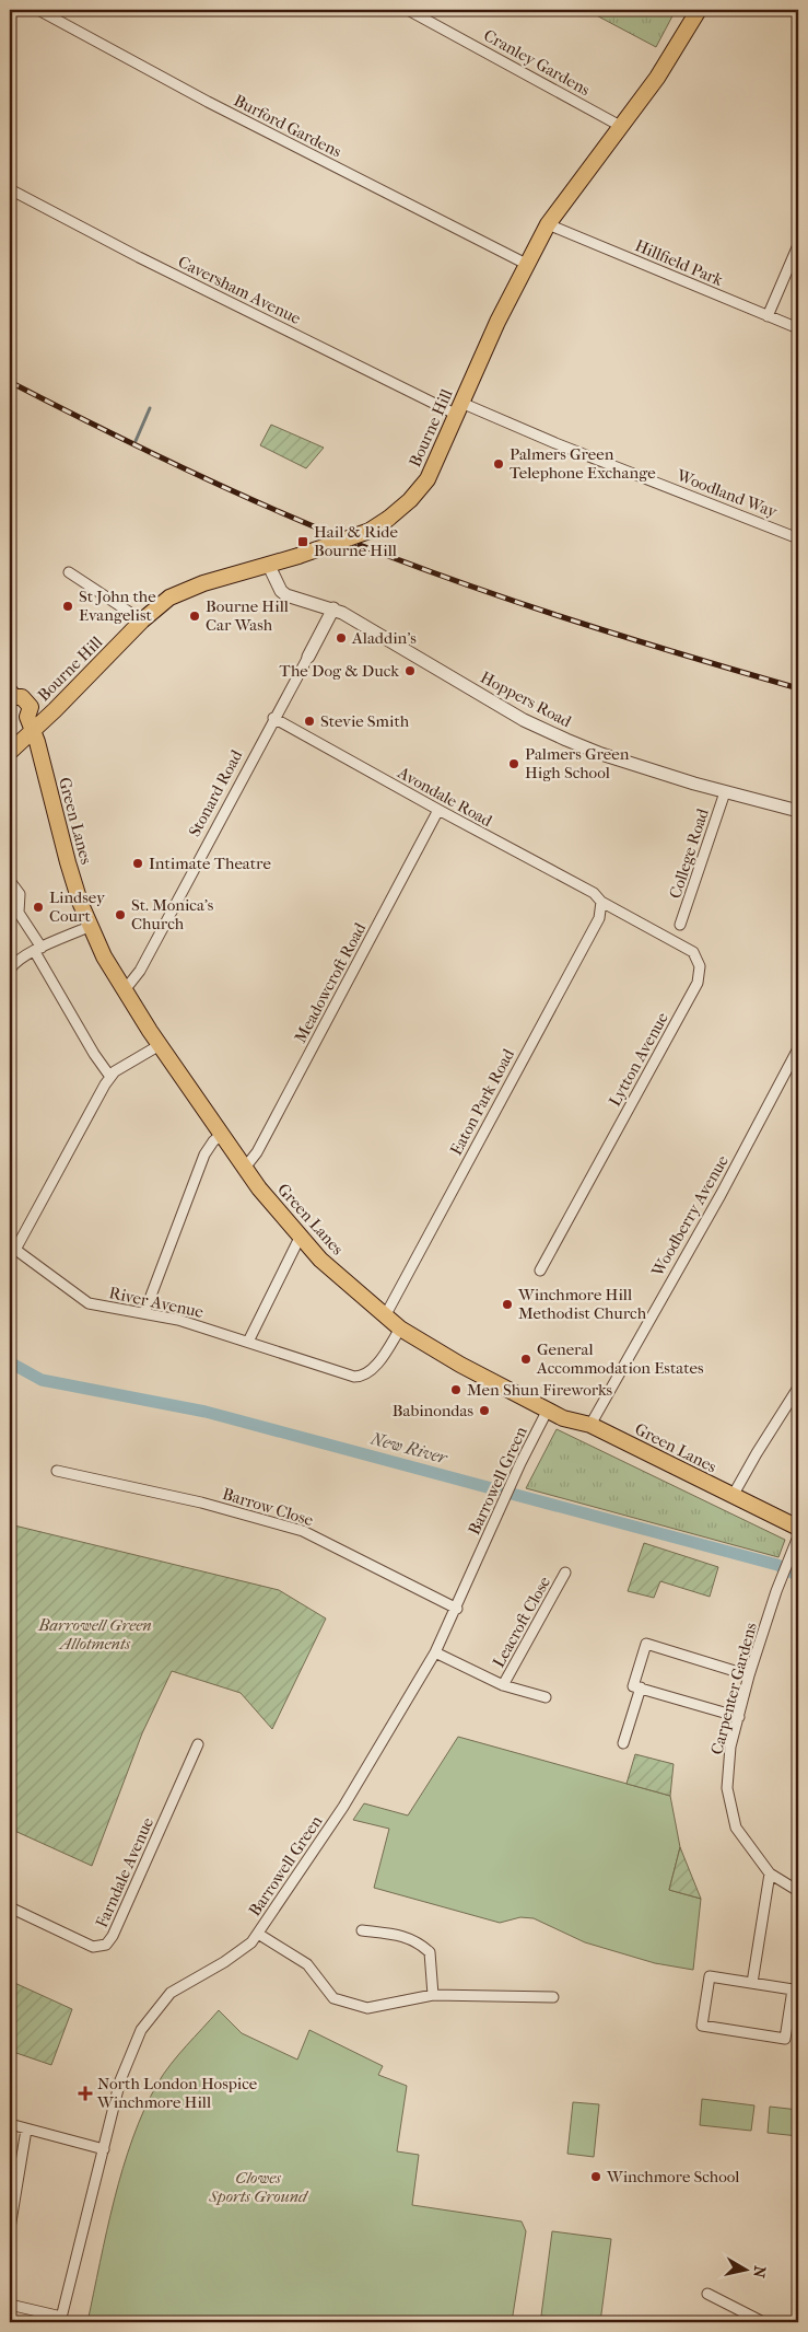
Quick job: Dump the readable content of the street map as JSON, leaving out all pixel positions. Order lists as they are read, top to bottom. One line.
{"streets":{"main road":["Bourne Hill","Green Lanes"],"street":["Cranley Gardens","Burford Gardens","Hillfield Park","Caversham Avenue","Woodland Way","Hoppers Road","Stonard Road","Avondale Road","College Road","Meadowcroft Road","Lytton Avenue","Eaton Park Road","Woodberry Avenue","River Avenue","Barrowell Green","Barrow Close","Leacroft Close","Carpenter Gardens","Farndale Avenue"]},"crossings":[["Cranley Gardens","Bourne Hill"],["Burford Gardens","Bourne Hill"],["Hillfield Park","Bourne Hill"],["Caversham Avenue","Bourne Hill"],["Caversham Avenue","Woodland Way"],["Bourne Hill","Woodland Way"],["Bourne Hill","Hoppers Road"],["Bourne Hill","Green Lanes"],["Hoppers Road","Stonard Road"],["Hoppers Road","College Road"],["Stonard Road","Avondale Road"],["Stonard Road","Green Lanes"],["Avondale Road","Meadowcroft Road"],["Avondale Road","Lytton Avenue"],["Avondale Road","Eaton Park Road"],["Green Lanes","Meadowcroft Road"],["Green Lanes","Eaton Park Road"],["Green Lanes","Woodberry Avenue"],["Green Lanes","River Avenue"],["Green Lanes","Barrowell Green"],["Lytton Avenue","Eaton Park Road"],["Barrowell Green","Barrow Close"]],"water":["New River"],"parks":["Barrowell Green Allotments","Clowes Sports Ground"],"places":{"other":["Palmers Green Telephone Exchange","St John the Evangelist","Bourne Hill Car Wash","Aladdin's","The Dog & Duck","Stevie Smith","Palmers Green High School","Intimate Theatre","Lindsey Court","St. Monica’s Church","Winchmore Hill Methodist Church","General Accommodation Estates","Men Shun Fireworks","Babinondas","Winchmore School"],"transit":["Hail & Ride Bourne Hill"],"health":["North London Hospice Winchmore Hill"]},"north":"right"}
